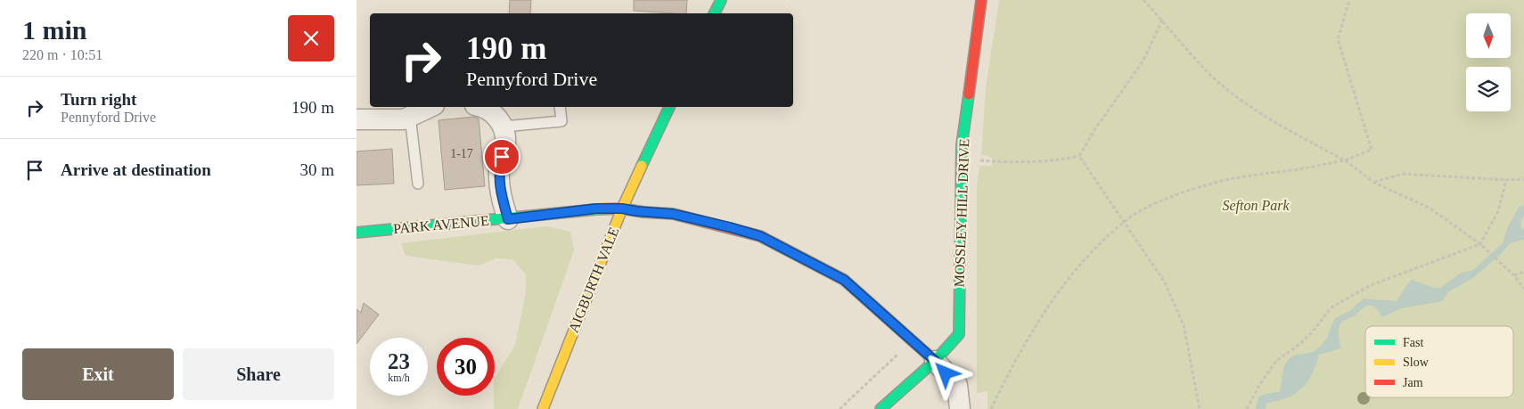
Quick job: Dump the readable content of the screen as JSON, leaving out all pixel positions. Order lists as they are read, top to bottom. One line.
{"streets":{"street":["MOSSLEY HILL DRIVE","PARK AVENUE","AIGBURTH VALE"]},"crossings":[["MOSSLEY HILL DRIVE","PARK AVENUE"],["PARK AVENUE","AIGBURTH VALE"]],"parks":["Sefton Park"],"house_numbers":["1-17"],"legend":["Fast","Slow","Jam"],"north":"bottom","page":{"heading":["1 min","220 m · 10:51"],"turn":["190 m","Pennyford Drive"],"list":[{"name":"Turn right","note":"Pennyford Drive","value":"190 m"},{"name":"Arrive at destination","value":"30 m"}],"speed":"23 km/h","limit":"30","buttons":["Exit","Share"]}}
